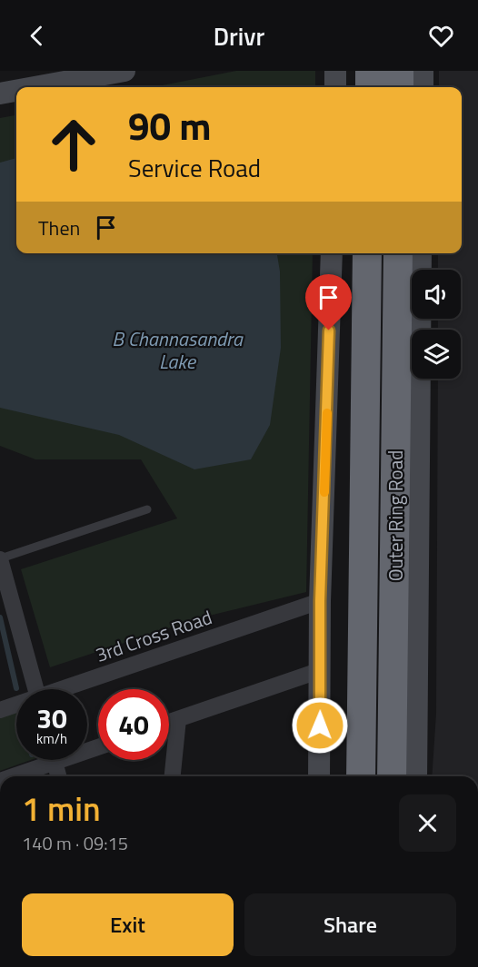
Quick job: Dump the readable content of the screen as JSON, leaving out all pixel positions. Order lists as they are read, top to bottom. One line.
{"streets":{"highway":["Outer Ring Road"],"street":["3rd Cross Road"]},"water":["B Channasandra Lake"],"page":{"header":"Drivr","turn":["90 m","Service Road"],"then":"Then","speed":"30 km/h","limit":"40","heading":["1 min","140 m · 09:15"],"buttons":["Exit","Share"]}}
